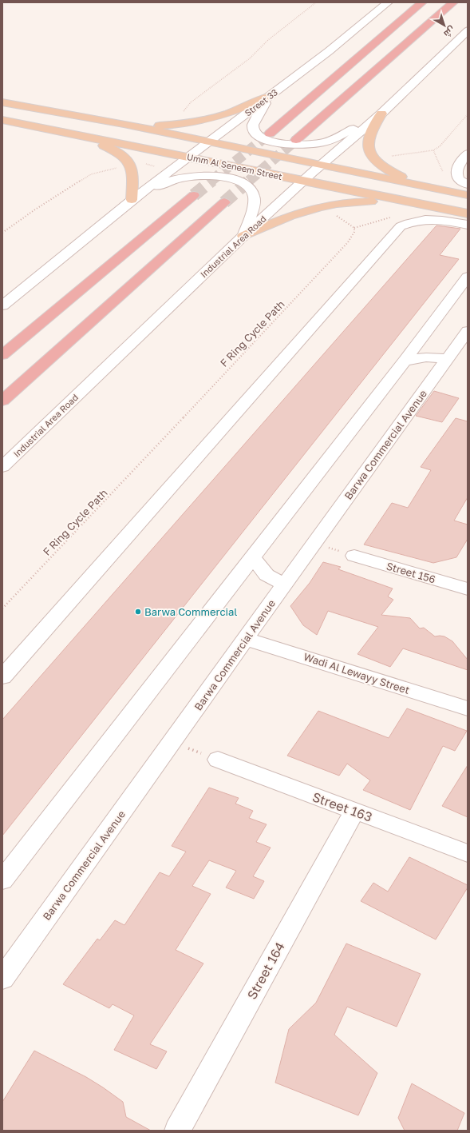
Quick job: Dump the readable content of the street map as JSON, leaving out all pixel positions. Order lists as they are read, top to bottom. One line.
{"streets":{"main road":["Umm Al Seneem Street"],"street":["Street 33","Industrial Area Road","Barwa Commercial Avenue","Street 156","Wadi Al Lewayy Street","Street 163","Street 164"],"path":["F Ring Cycle Path"]},"crossings":[["Street 33","Umm Al Seneem Street"],["Umm Al Seneem Street","Industrial Area Road"],["Barwa Commercial Avenue","Wadi Al Lewayy Street"],["Street 163","Street 164"]],"places":["Barwa Commercial"],"north":"bottom right"}
